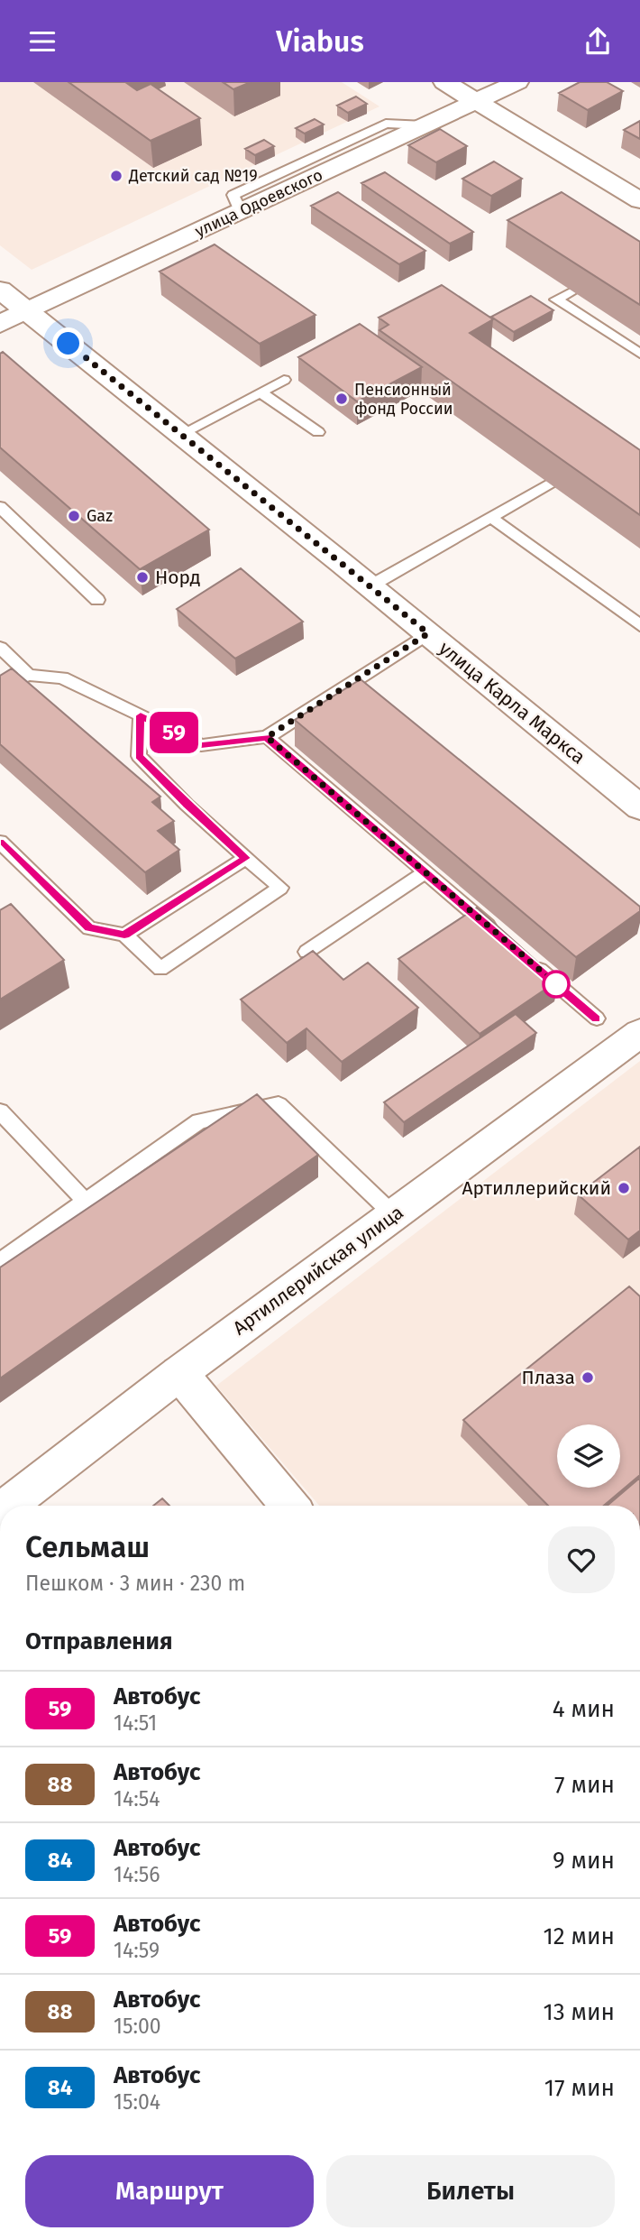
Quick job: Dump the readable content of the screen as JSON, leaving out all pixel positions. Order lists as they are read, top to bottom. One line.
{"streets":{"main road":["улица Одоевского","улица Карла Маркса","Артиллерийская улица"]},"crossings":[["улица Одоевского","улица Карла Маркса"]],"places":["Детский сад №19","Пенсионный фонд России","Gaz","Норд","Артиллерийский","Плаза"],"lines":["bus line 59"],"page":{"header":"Viabus","on_map":"59","heading":[["Сельмаш","Пешком · 3 мин · 230 m"],"Отправления"],"list":[{"mark":"59","name":"Автобус","note":"14:51","value":"4 мин"},{"mark":"88","name":"Автобус","note":"14:54","value":"7 мин"},{"mark":"84","name":"Автобус","note":"14:56","value":"9 мин"},{"mark":"59","name":"Автобус","note":"14:59","value":"12 мин"},{"mark":"88","name":"Автобус","note":"15:00","value":"13 мин"},{"mark":"84","name":"Автобус","note":"15:04","value":"17 мин"}],"buttons":["Маршрут","Билеты"]}}
